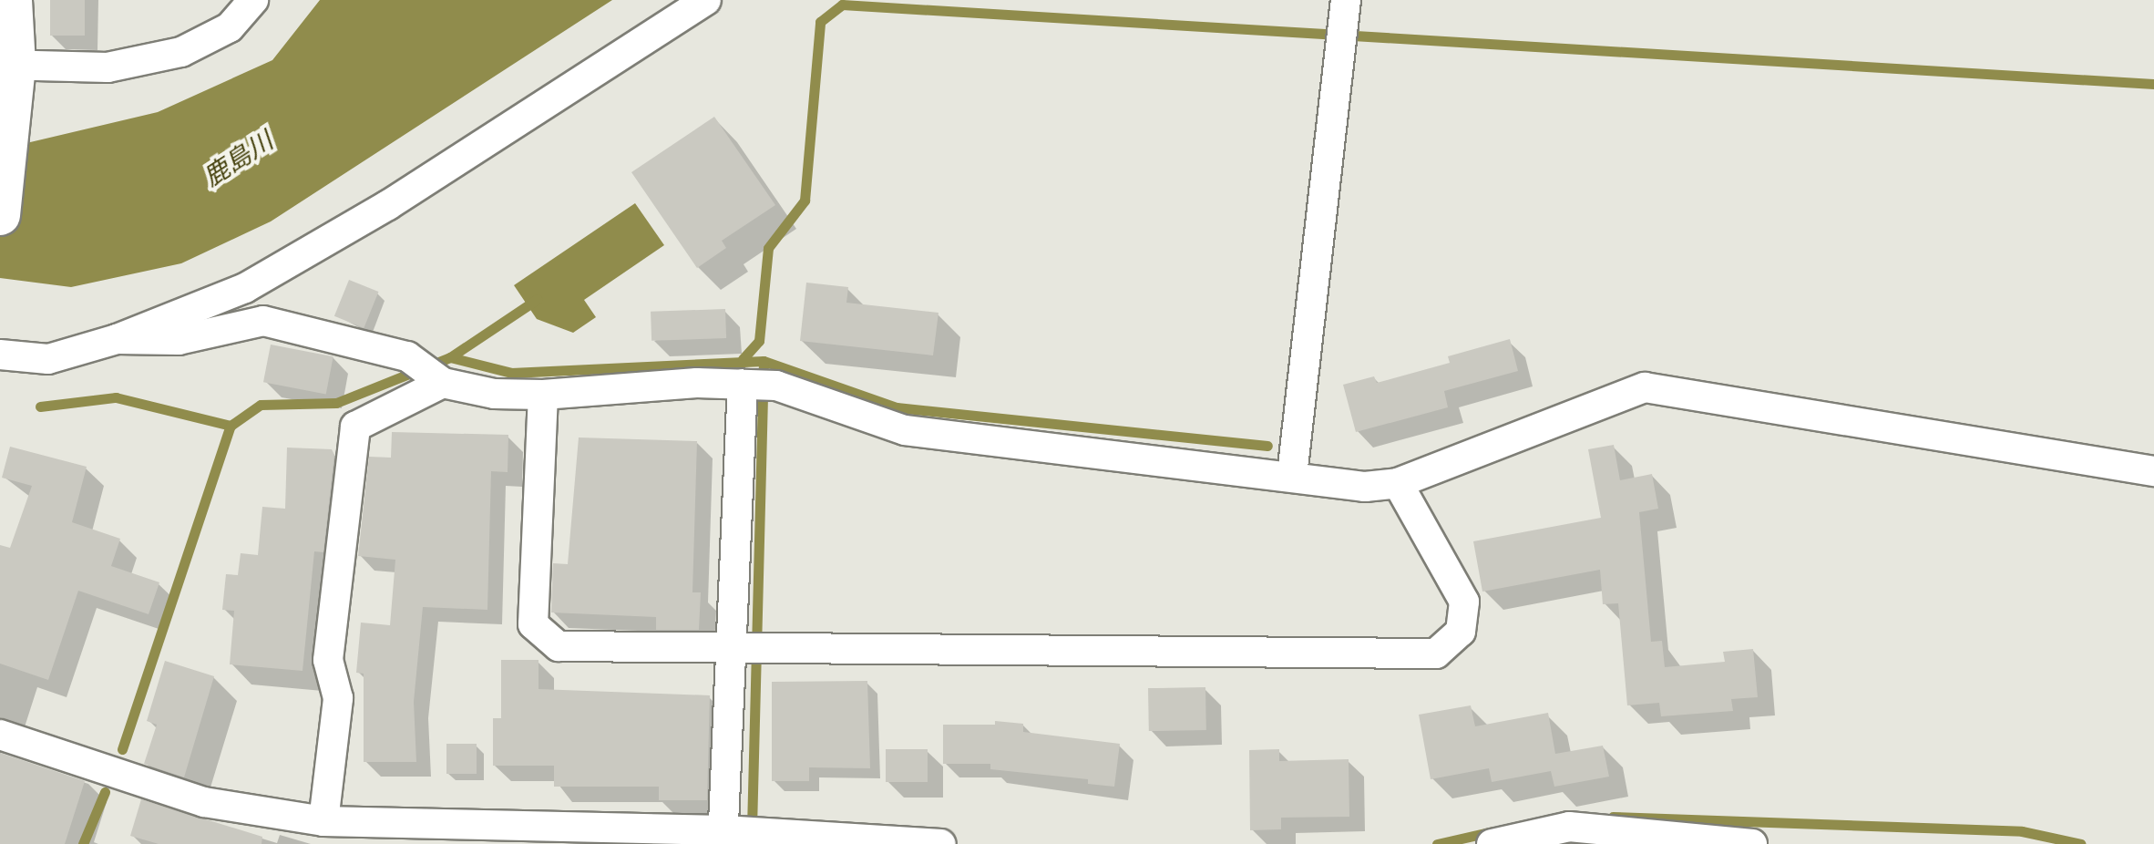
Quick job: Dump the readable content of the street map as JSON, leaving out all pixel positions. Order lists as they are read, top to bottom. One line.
{"water":["鹿島川"]}
